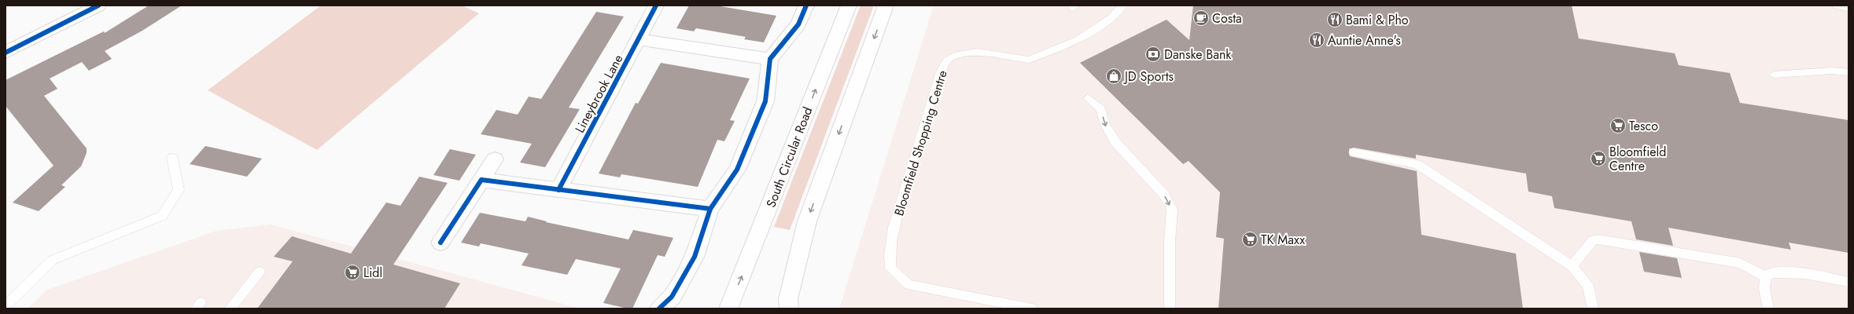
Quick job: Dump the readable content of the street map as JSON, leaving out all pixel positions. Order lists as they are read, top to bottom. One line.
{"streets":{"main road":["Lineybrook Lane","South Circular Road"],"lane":["Bloomfield Shopping Centre"]},"places":{"cafe":["Costa"],"restaurant":["Bami & Pho","Auntie Anne's"],"bank":["Danske Bank"],"shop":["JD Sports"],"supermarket":["Tesco","Bloomfield Centre","TK Maxx","Lidl"]}}
